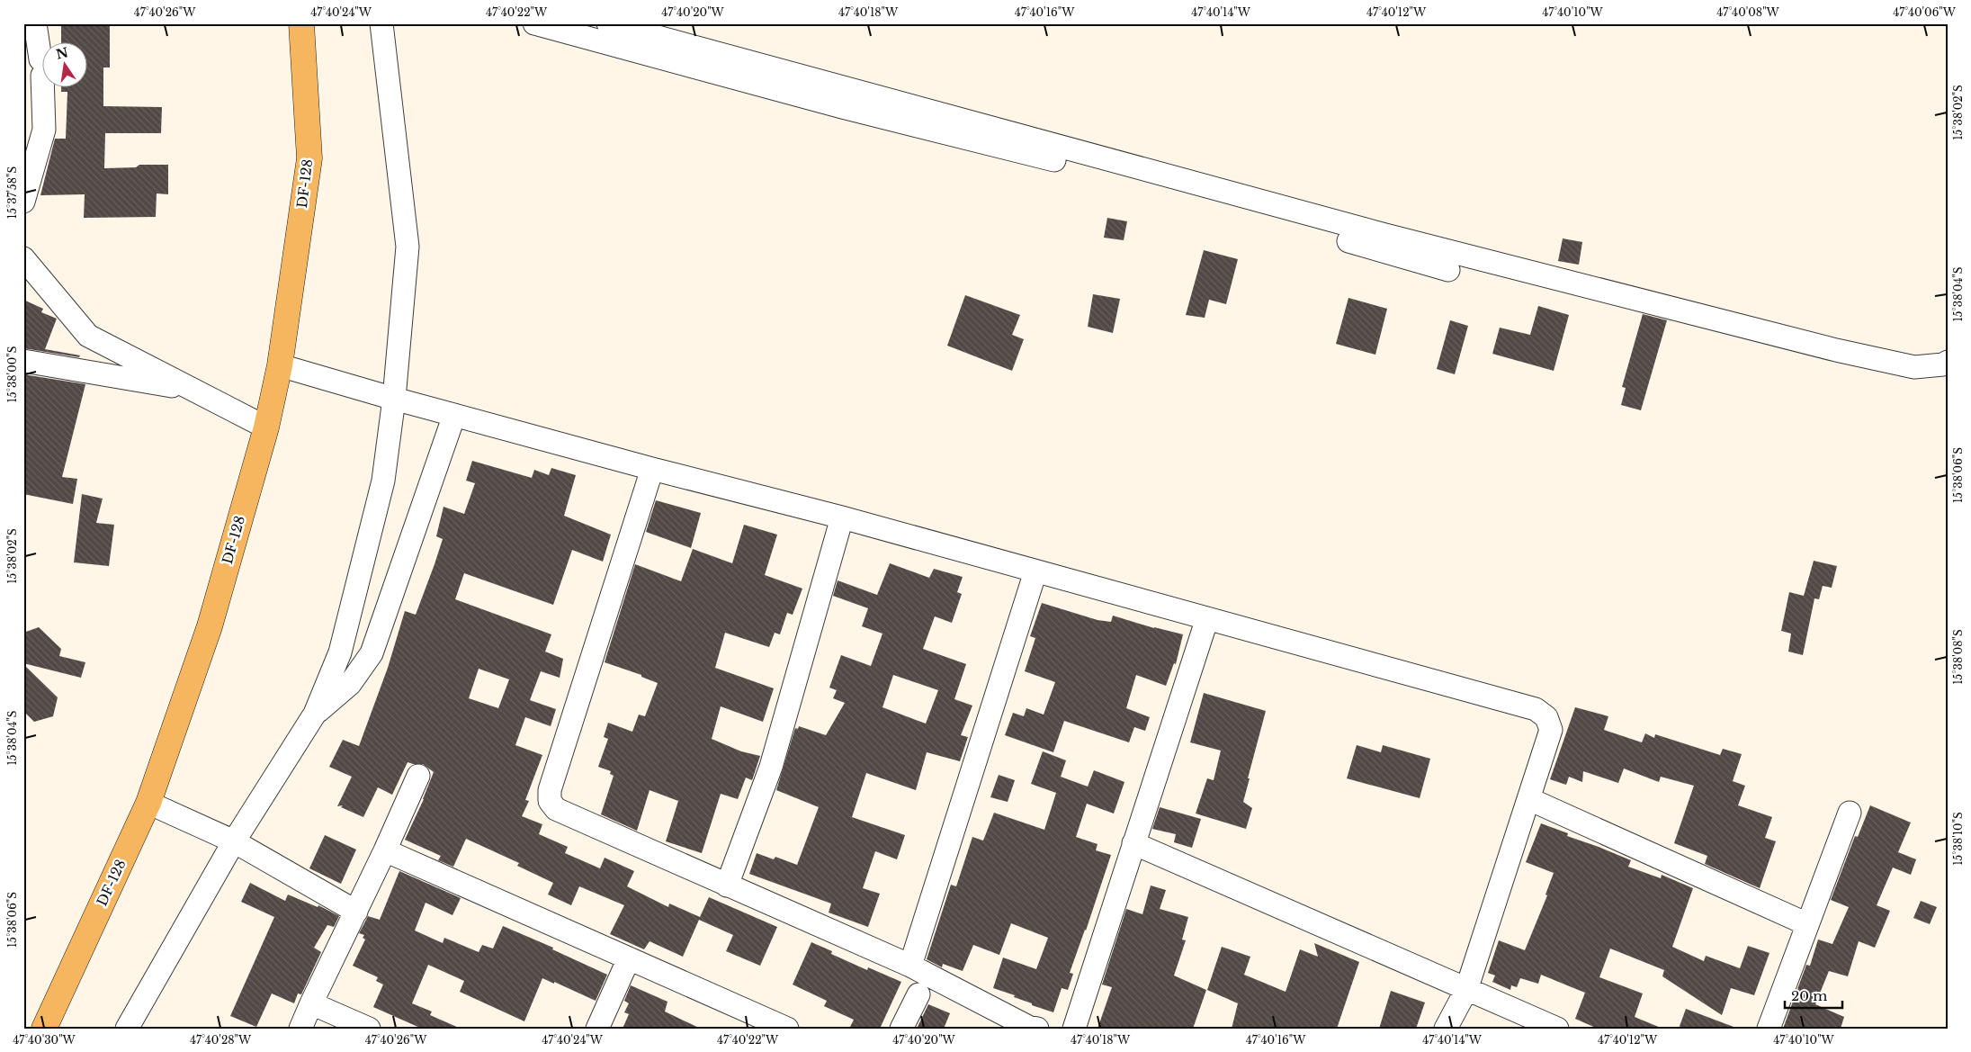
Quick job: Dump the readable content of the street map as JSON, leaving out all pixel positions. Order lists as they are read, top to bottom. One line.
{"streets":{"main road":["DF-128"]},"scale_bar":"20 m","north":"top","coordinates":["47°40'26\"W","47°40'24\"W","47°40'22\"W","47°40'20\"W","47°40'18\"W","47°40'16\"W","47°40'14\"W","47°40'12\"W","47°40'10\"W","47°40'08\"W","47°40'06\"W","15°38'02\"S","15°37'58\"S","15°38'04\"S","15°38'00\"S","15°38'06\"S","15°38'08\"S","15°38'10\"S","47°40'30\"W","47°40'28\"W"]}
